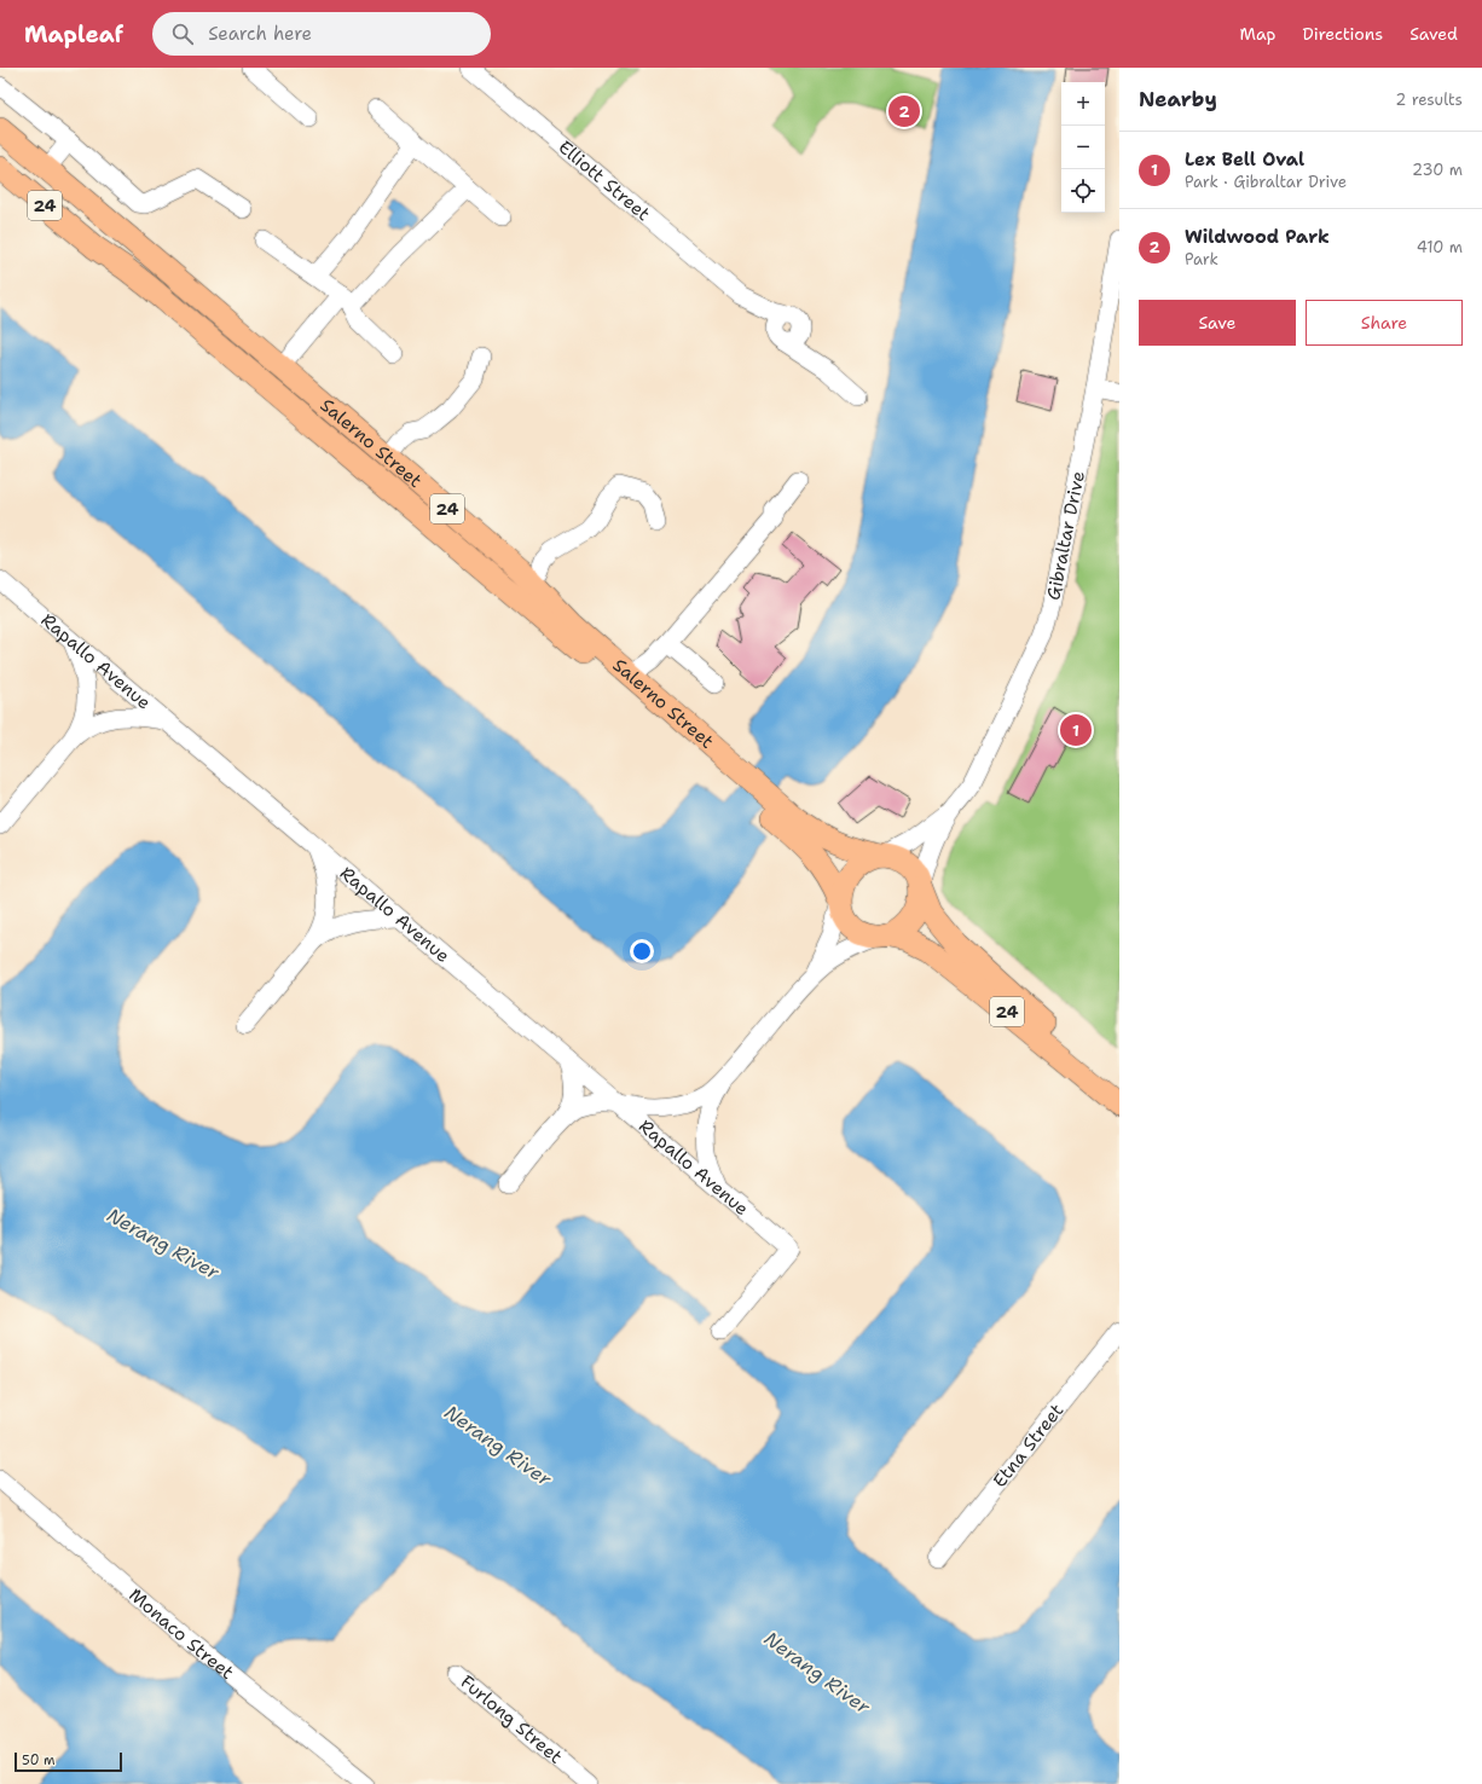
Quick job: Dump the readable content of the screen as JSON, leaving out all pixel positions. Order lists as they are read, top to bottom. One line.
{"streets":{"main road":["24","Salerno Street"],"street":["Elliott Street","Gibraltar Drive","Rapallo Avenue","Etna Street","Monaco Street","Furlong Street"]},"crossings":[["24","Salerno Street"],["24","Gibraltar Drive"],["Salerno Street","Gibraltar Drive"]],"water":["Nerang River"],"scale_bar":"50 m","page":{"header":"Mapleaf","search":"Search here","nav":["Map","Directions","Saved"],"heading":["Nearby","2 results"],"map_buttons":["+","−"],"pins":["2","1"],"list":[{"mark":"1","name":"Lex Bell Oval","note":"Park · Gibraltar Drive","value":"230 m"},{"mark":"2","name":"Wildwood Park","note":"Park","value":"410 m"}],"buttons":["Save","Share"],"scale":"50 m"}}
